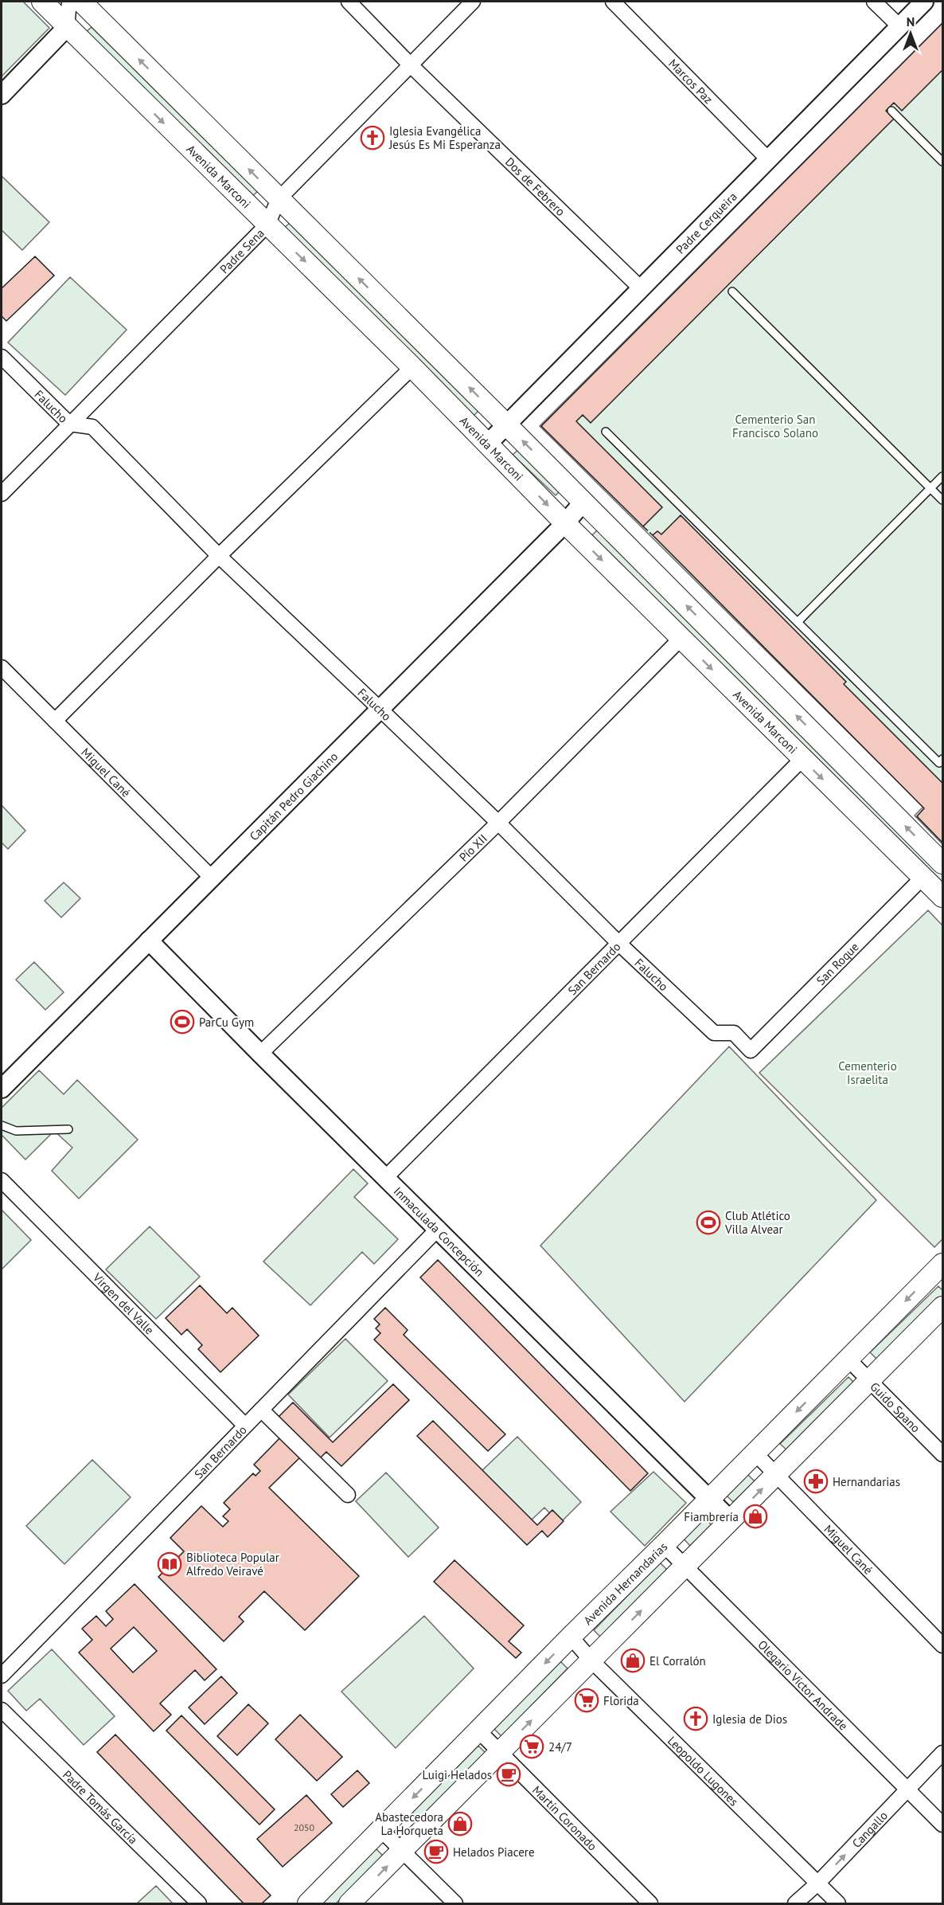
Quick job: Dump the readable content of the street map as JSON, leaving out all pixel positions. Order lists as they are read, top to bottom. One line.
{"streets":{"main road":["Avenida Marconi","Avenida Hernandarias"],"street":["Marcos Paz","Dos de Febrero","Padre Cerqueira","Padre Sena","Falucho","Miguel Cané","Capitán Pedro Giachino","Pío XII","San Roque","San Bernardo","Inmaculada Concepción","Virgen del Valle","Guido Spano","Olegario Víctor Andrade","Leopoldo Lugones","Padre Tomás García","Martín Coronado","Cangallo"]},"crossings":[["Marcos Paz","Padre Cerqueira"],["Avenida Marconi","Padre Cerqueira"],["Avenida Marconi","Padre Sena"],["Avenida Marconi","Capitán Pedro Giachino"],["Avenida Marconi","Pío XII"],["Avenida Marconi","San Roque"],["Avenida Marconi","San Bernardo"],["Dos de Febrero","Padre Cerqueira"],["Dos de Febrero","Padre Sena"],["Padre Sena","Falucho"],["Falucho","Capitán Pedro Giachino"],["Falucho","Pío XII"],["Falucho","San Roque"],["Falucho","San Bernardo"],["Miguel Cané","Capitán Pedro Giachino"],["Miguel Cané","Avenida Hernandarias"],["Capitán Pedro Giachino","Inmaculada Concepción"],["Pío XII","Inmaculada Concepción"],["San Bernardo","Inmaculada Concepción"],["San Bernardo","Virgen del Valle"],["Inmaculada Concepción","Avenida Hernandarias"],["Guido Spano","Avenida Hernandarias"],["Avenida Hernandarias","Olegario Víctor Andrade"],["Avenida Hernandarias","Leopoldo Lugones"],["Avenida Hernandarias","Martín Coronado"],["Olegario Víctor Andrade","Cangallo"],["Leopoldo Lugones","Cangallo"]],"one_way":["Cangallo"],"parks":["Cementerio San Francisco Solano","Cementerio Israelita"],"places":{"church":["Iglesia Evangélica Jesús Es Mi Esperanza","Iglesia de Dios"],"sports":["ParCu Gym","Club Atlético Villa Alvear"],"pharmacy":["Hernandarias"],"shop":["Fiambrería","El Corralón","Abastecedora La Horqueta"],"library":["Biblioteca Popular Alfredo Veiravé"],"supermarket":["Florida","24/7"],"cafe":["Luigi Helados","Helados Piacere"]},"house_numbers":["2050"],"north":"top"}
